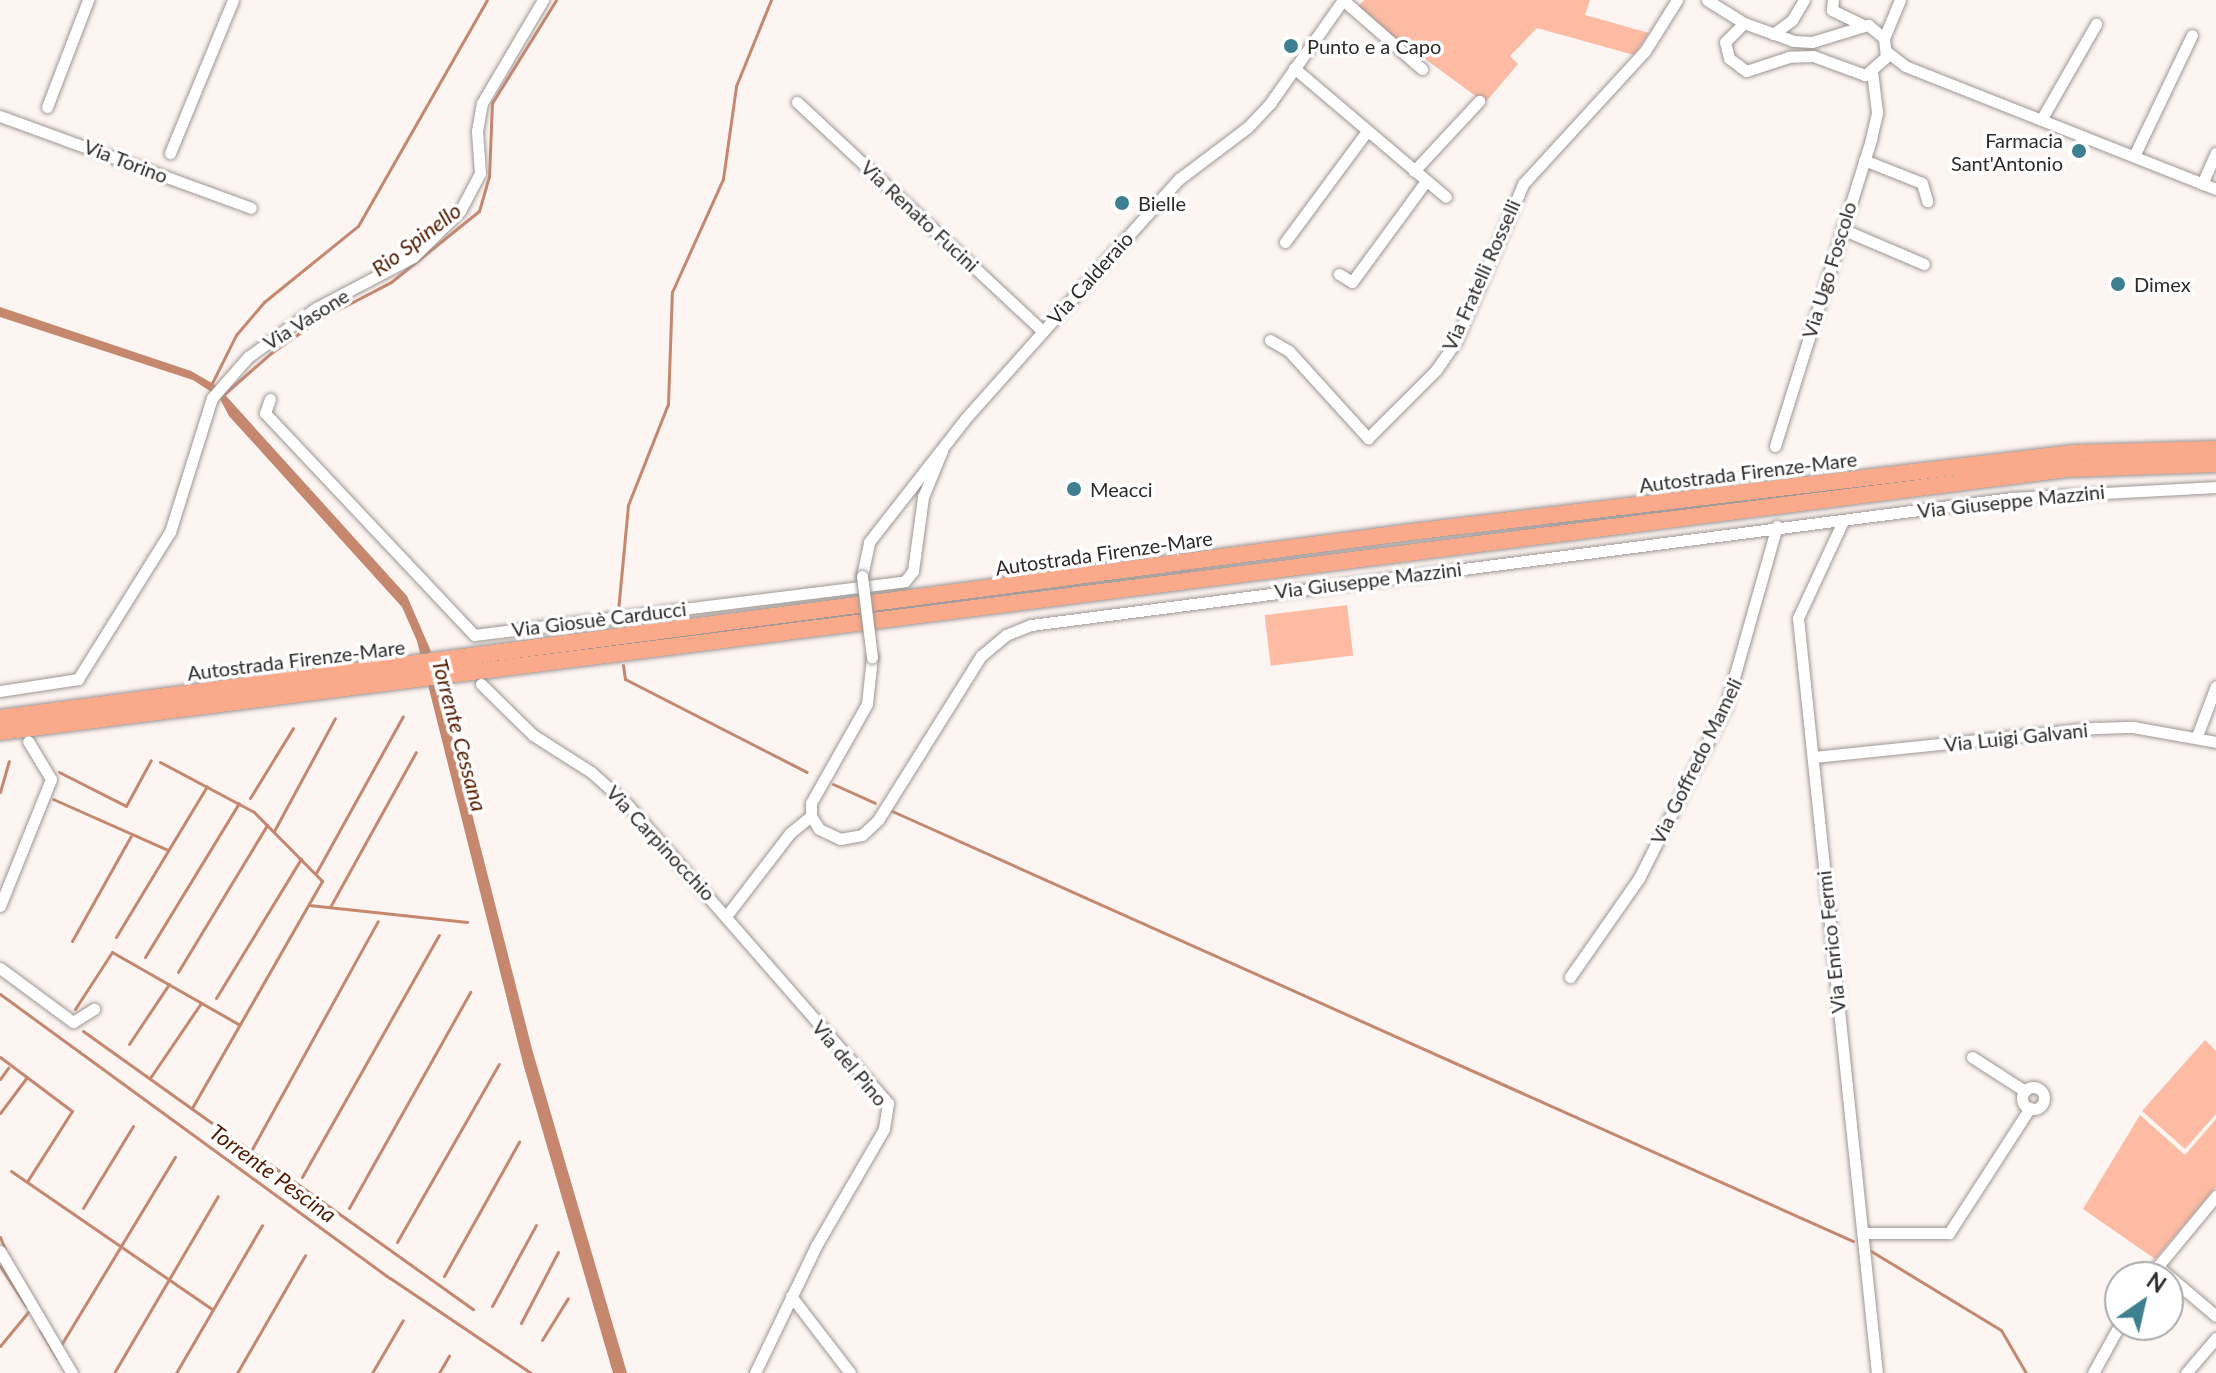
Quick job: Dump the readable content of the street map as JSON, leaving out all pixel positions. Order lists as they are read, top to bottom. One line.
{"streets":{"highway":["Autostrada Firenze-Mare"],"street":["Via Torino","Via Renato Fucini","Via Ugo Foscolo","Via Fratelli Rosselli","Via Calderaio","Via Vasone","Via Giuseppe Mazzini","Via Giosuè Carducci","Via Luigi Galvani","Via Goffredo Mameli","Via Carpinocchio","Via Enrico Fermi","Via del Pino"]},"crossings":[["Via Renato Fucini","Via Calderaio"],["Via Calderaio","Via Giuseppe Mazzini"],["Via Calderaio","Via Giosuè Carducci"],["Via Giuseppe Mazzini","Via Goffredo Mameli"],["Via Giuseppe Mazzini","Via Enrico Fermi"],["Via Luigi Galvani","Via Enrico Fermi"],["Via Carpinocchio","Via del Pino"]],"water":["Rio Spinello","Torrente Cessana","Torrente Pescina"],"places":["Punto e a Capo","Farmacia Sant'Antonio","Bielle","Dimex","Meacci"],"north":"top right"}
